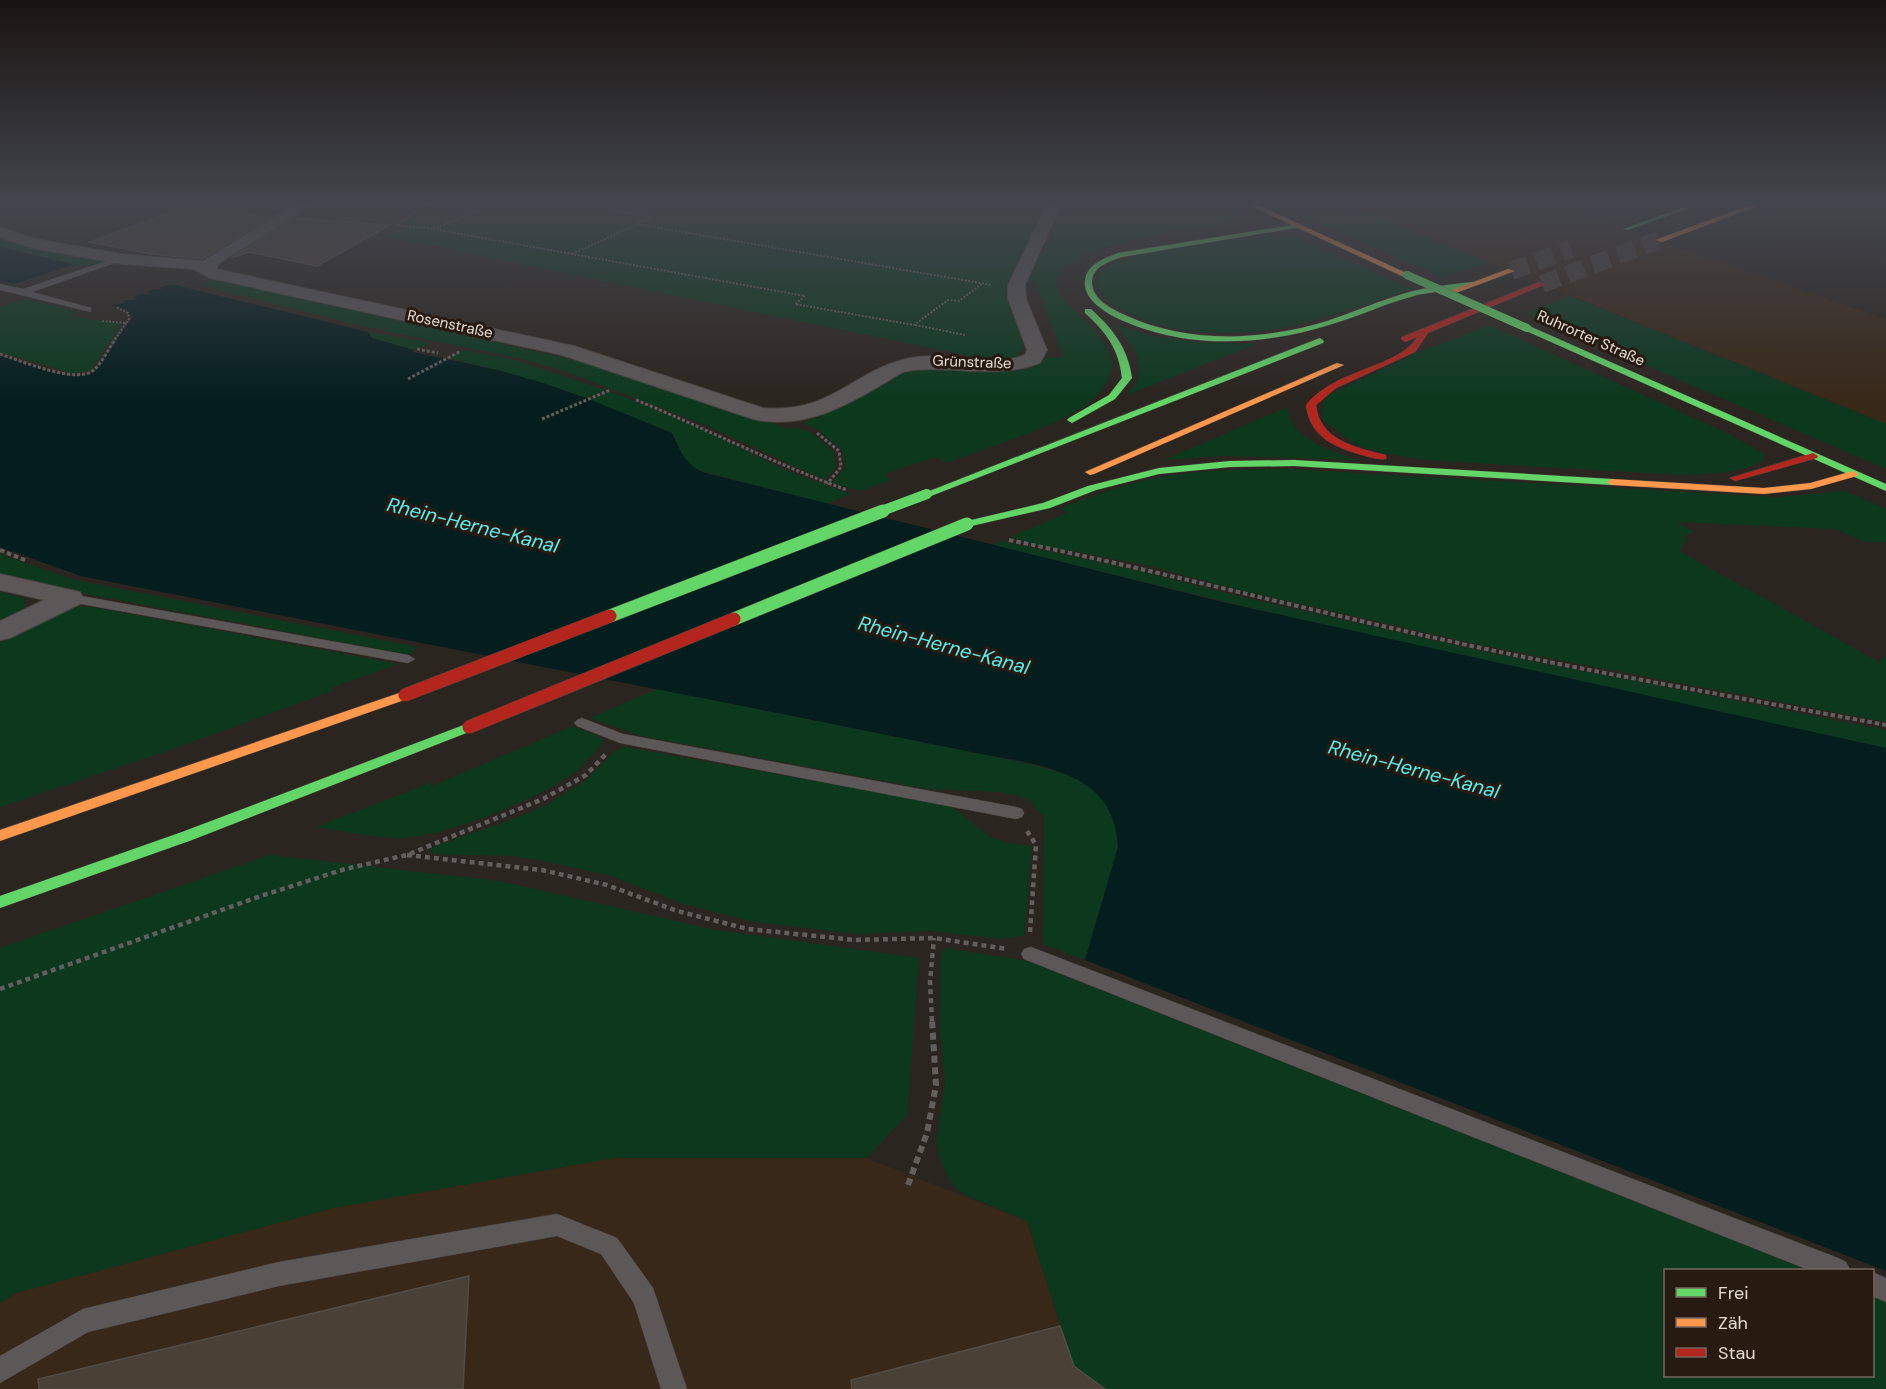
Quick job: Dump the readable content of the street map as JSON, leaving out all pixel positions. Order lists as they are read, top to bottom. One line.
{"streets":{"main road":["Ruhrorter Straße"],"street":["Rosenstraße","Grünstraße"]},"crossings":[["Rosenstraße","Grünstraße"]],"water":["Rhein-Herne-Kanal"],"legend":["Frei","Zäh","Stau"]}
